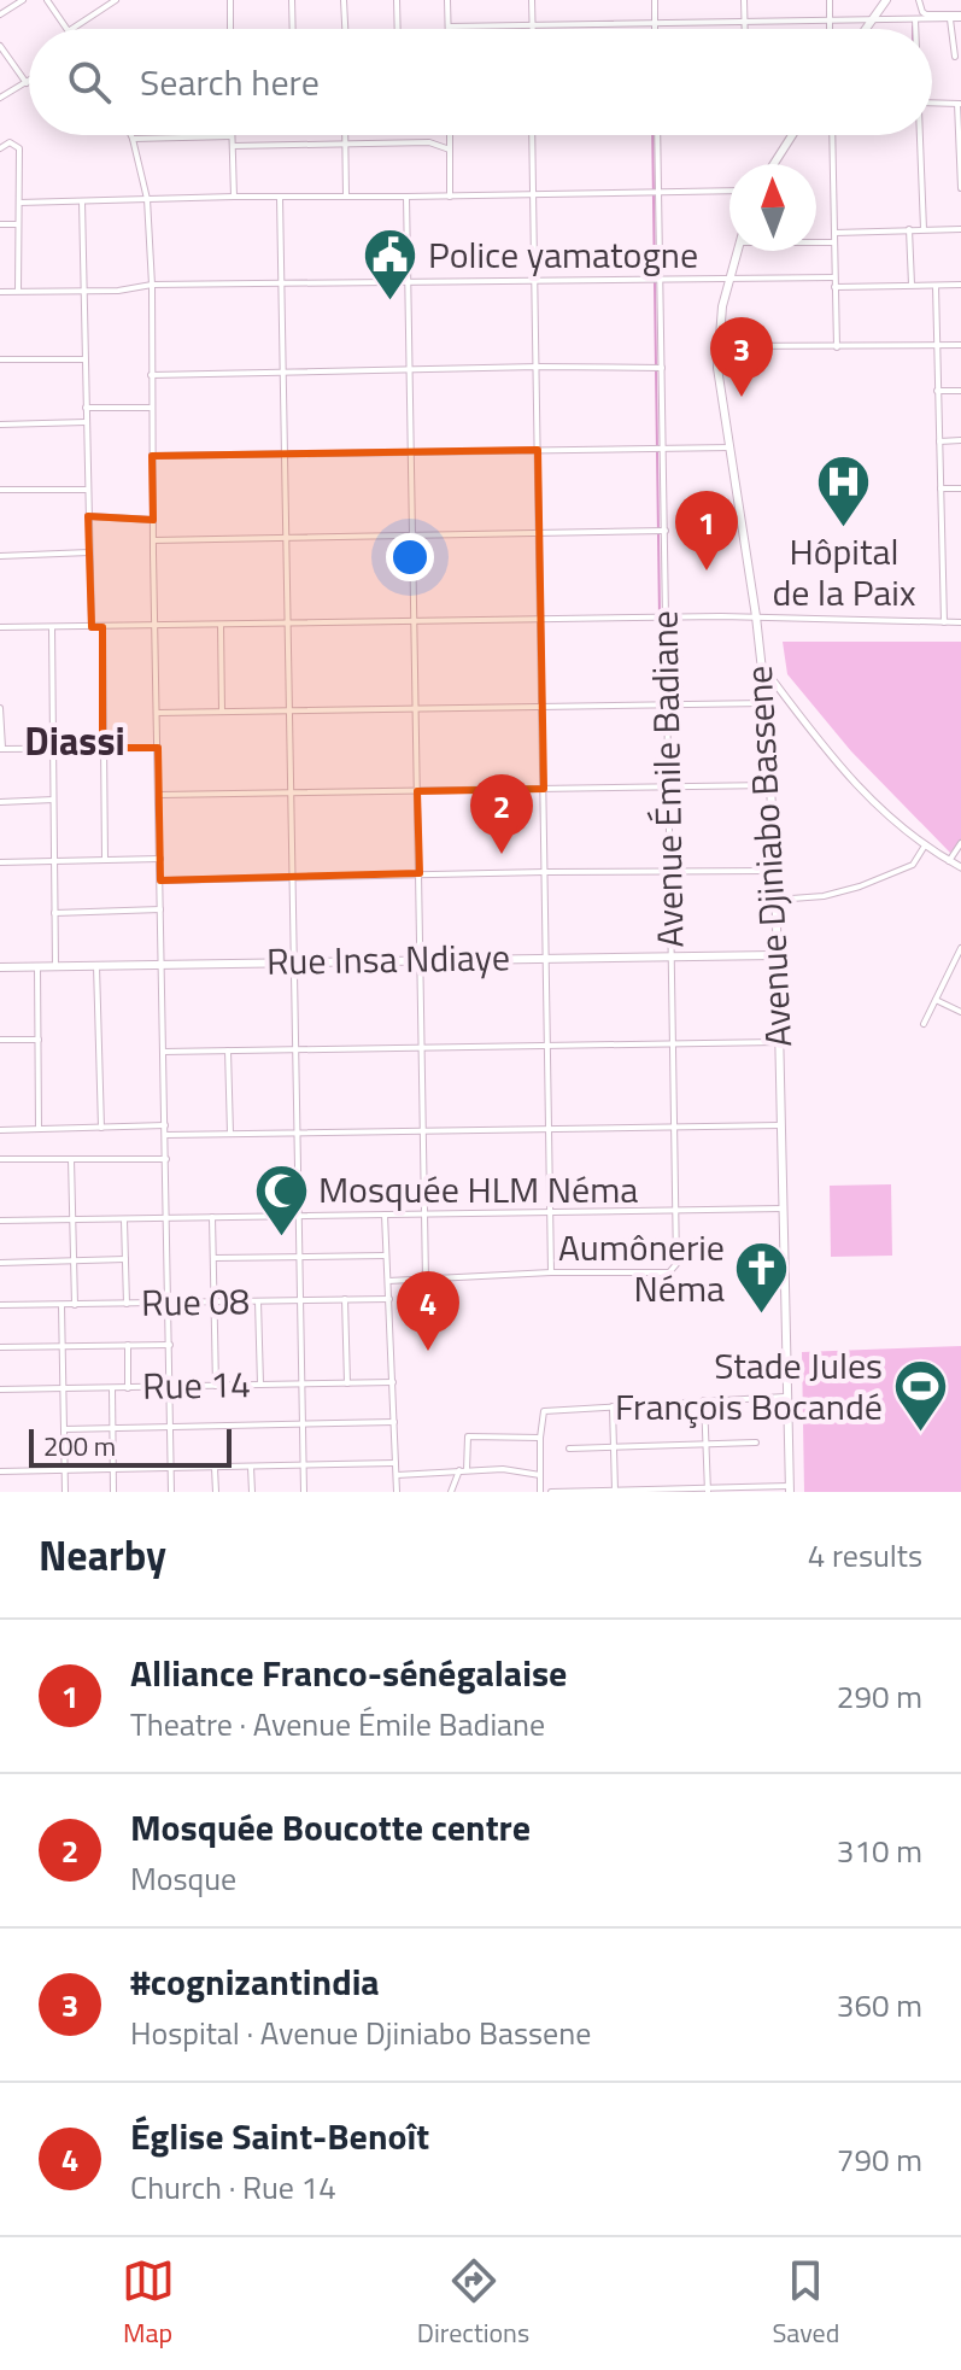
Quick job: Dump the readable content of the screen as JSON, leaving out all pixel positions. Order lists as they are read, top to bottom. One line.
{"streets":{"main road":["Avenue Djiniabo Bassene","Rue Insa Ndiaye"],"street":["Avenue Émile Badiane","Rue 08","Rue 14"]},"crossings":[["Avenue Émile Badiane","Rue Insa Ndiaye"],["Avenue Djiniabo Bassene","Rue Insa Ndiaye"]],"districts":["Diassi"],"places":{"public building":["Police yamatogne"],"hospital":["Hôpital de la Paix"],"mosque":["Mosquée HLM Néma"],"church":["Aumônerie Néma"],"sports":["Stade Jules François Bocandé"]},"scale_bar":"200 m","north":"top","page":{"search":"Search here","pins":["3","1","2","4"],"scale":"200 m","heading":["Nearby","4 results"],"list":[{"mark":"1","name":"Alliance Franco-sénégalaise","note":"Theatre · Avenue Émile Badiane","value":"290 m"},{"mark":"2","name":"Mosquée Boucotte centre","note":"Mosque","value":"310 m"},{"mark":"3","name":"#cognizantindia","note":"Hospital · Avenue Djiniabo Bassene","value":"360 m"},{"mark":"4","name":"Église Saint-Benoît","note":"Church · Rue 14","value":"790 m"}],"nav":["Map","Directions","Saved"]}}
